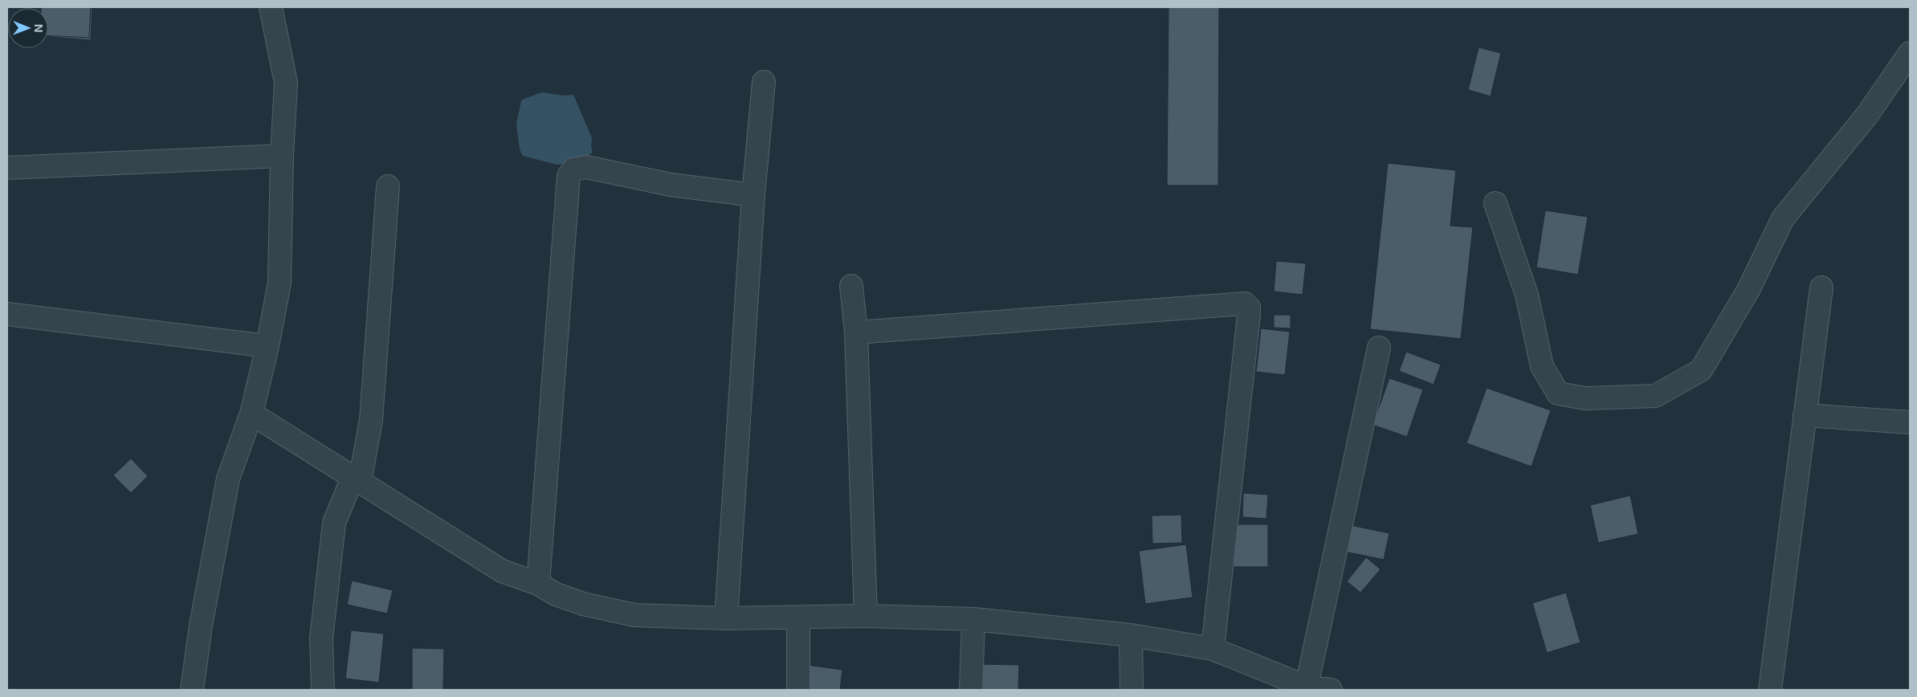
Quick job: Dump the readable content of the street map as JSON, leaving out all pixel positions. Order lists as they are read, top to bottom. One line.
{"north":"right"}
